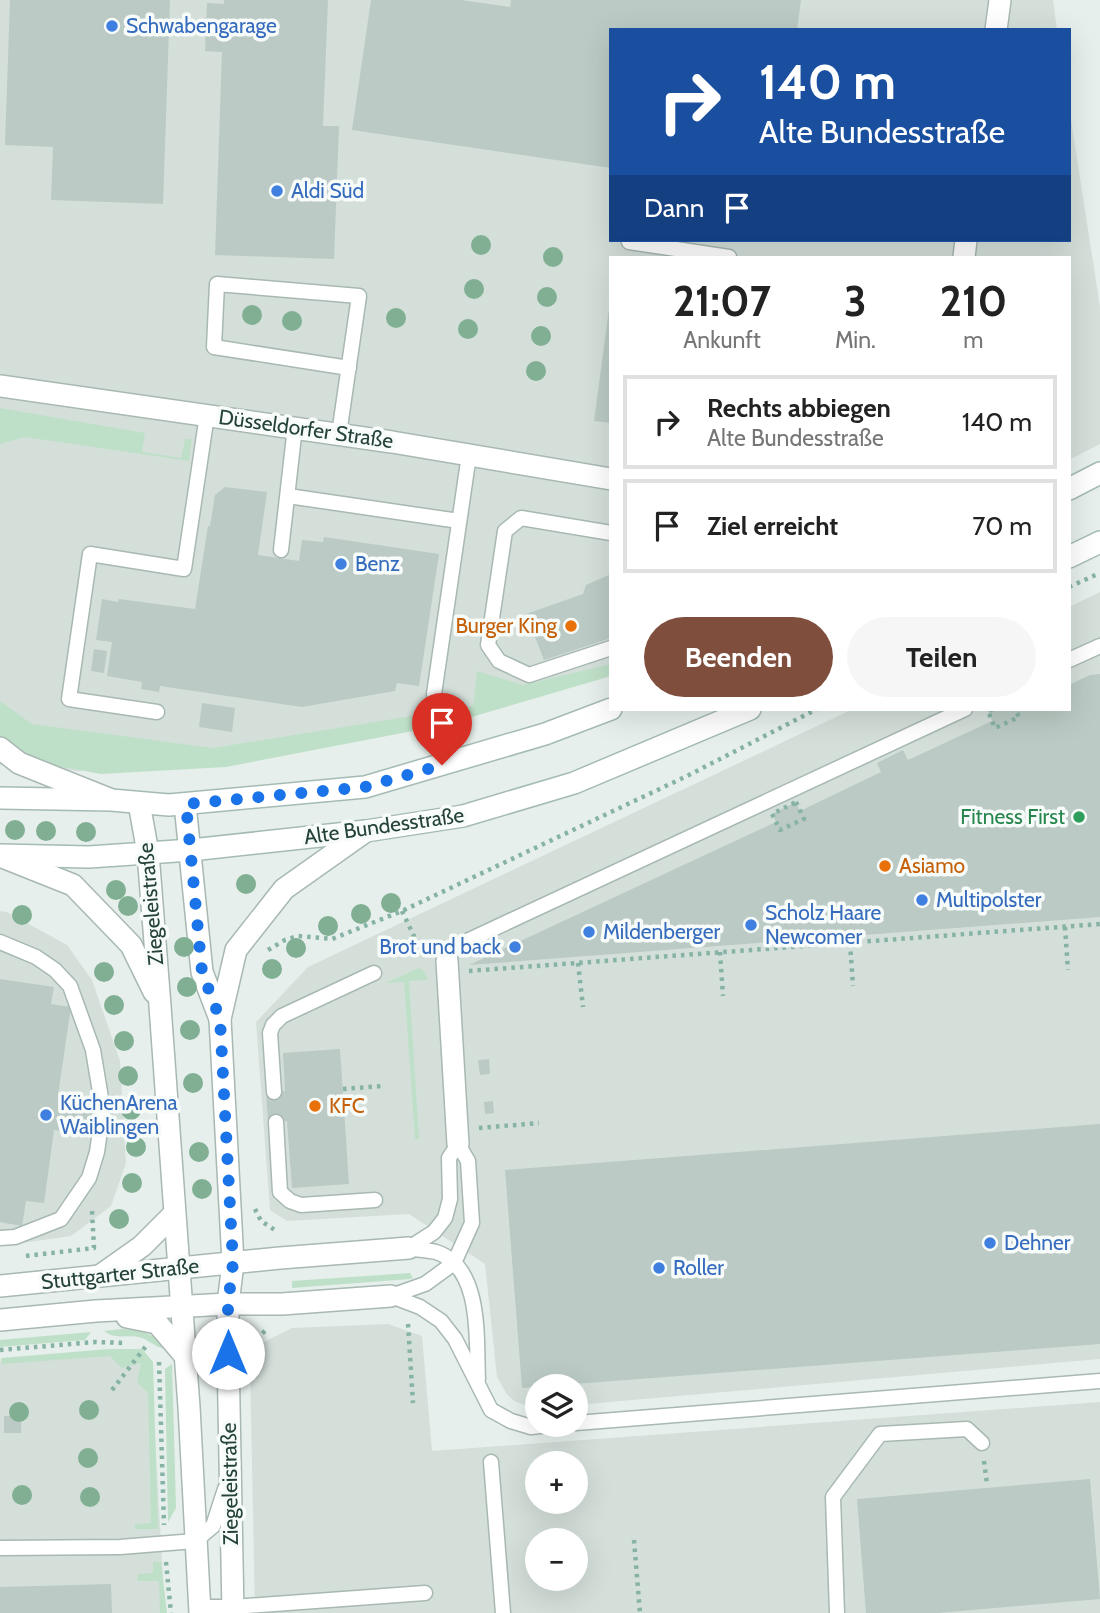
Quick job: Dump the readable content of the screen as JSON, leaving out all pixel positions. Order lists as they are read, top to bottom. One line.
{"streets":{"street":["Düsseldorfer Straße","Alte Bundesstraße","Ziegeleistraße","Stuttgarter Straße"]},"crossings":[["Alte Bundesstraße","Ziegeleistraße"],["Ziegeleistraße","Stuttgarter Straße"]],"places":["Schwabengarage","Aldi Süd","Benz","Burger King","Fitness First","Asiamo","Multipolster","Scholz Haare Newcomer","Mildenberger","Brot und back","KFC","KüchenArena Waiblingen","Dehner","Roller"],"page":{"turn":["140 m","Alte Bundesstraße"],"then":"Dann","eta":["21:07","Ankunft","3","Min.","210","m"],"list":[{"name":"Rechts abbiegen","note":"Alte Bundesstraße","value":"140 m"},{"name":"Ziel erreicht","value":"70 m"}],"buttons":["Beenden","Teilen"],"map_buttons":["+","−"]}}
